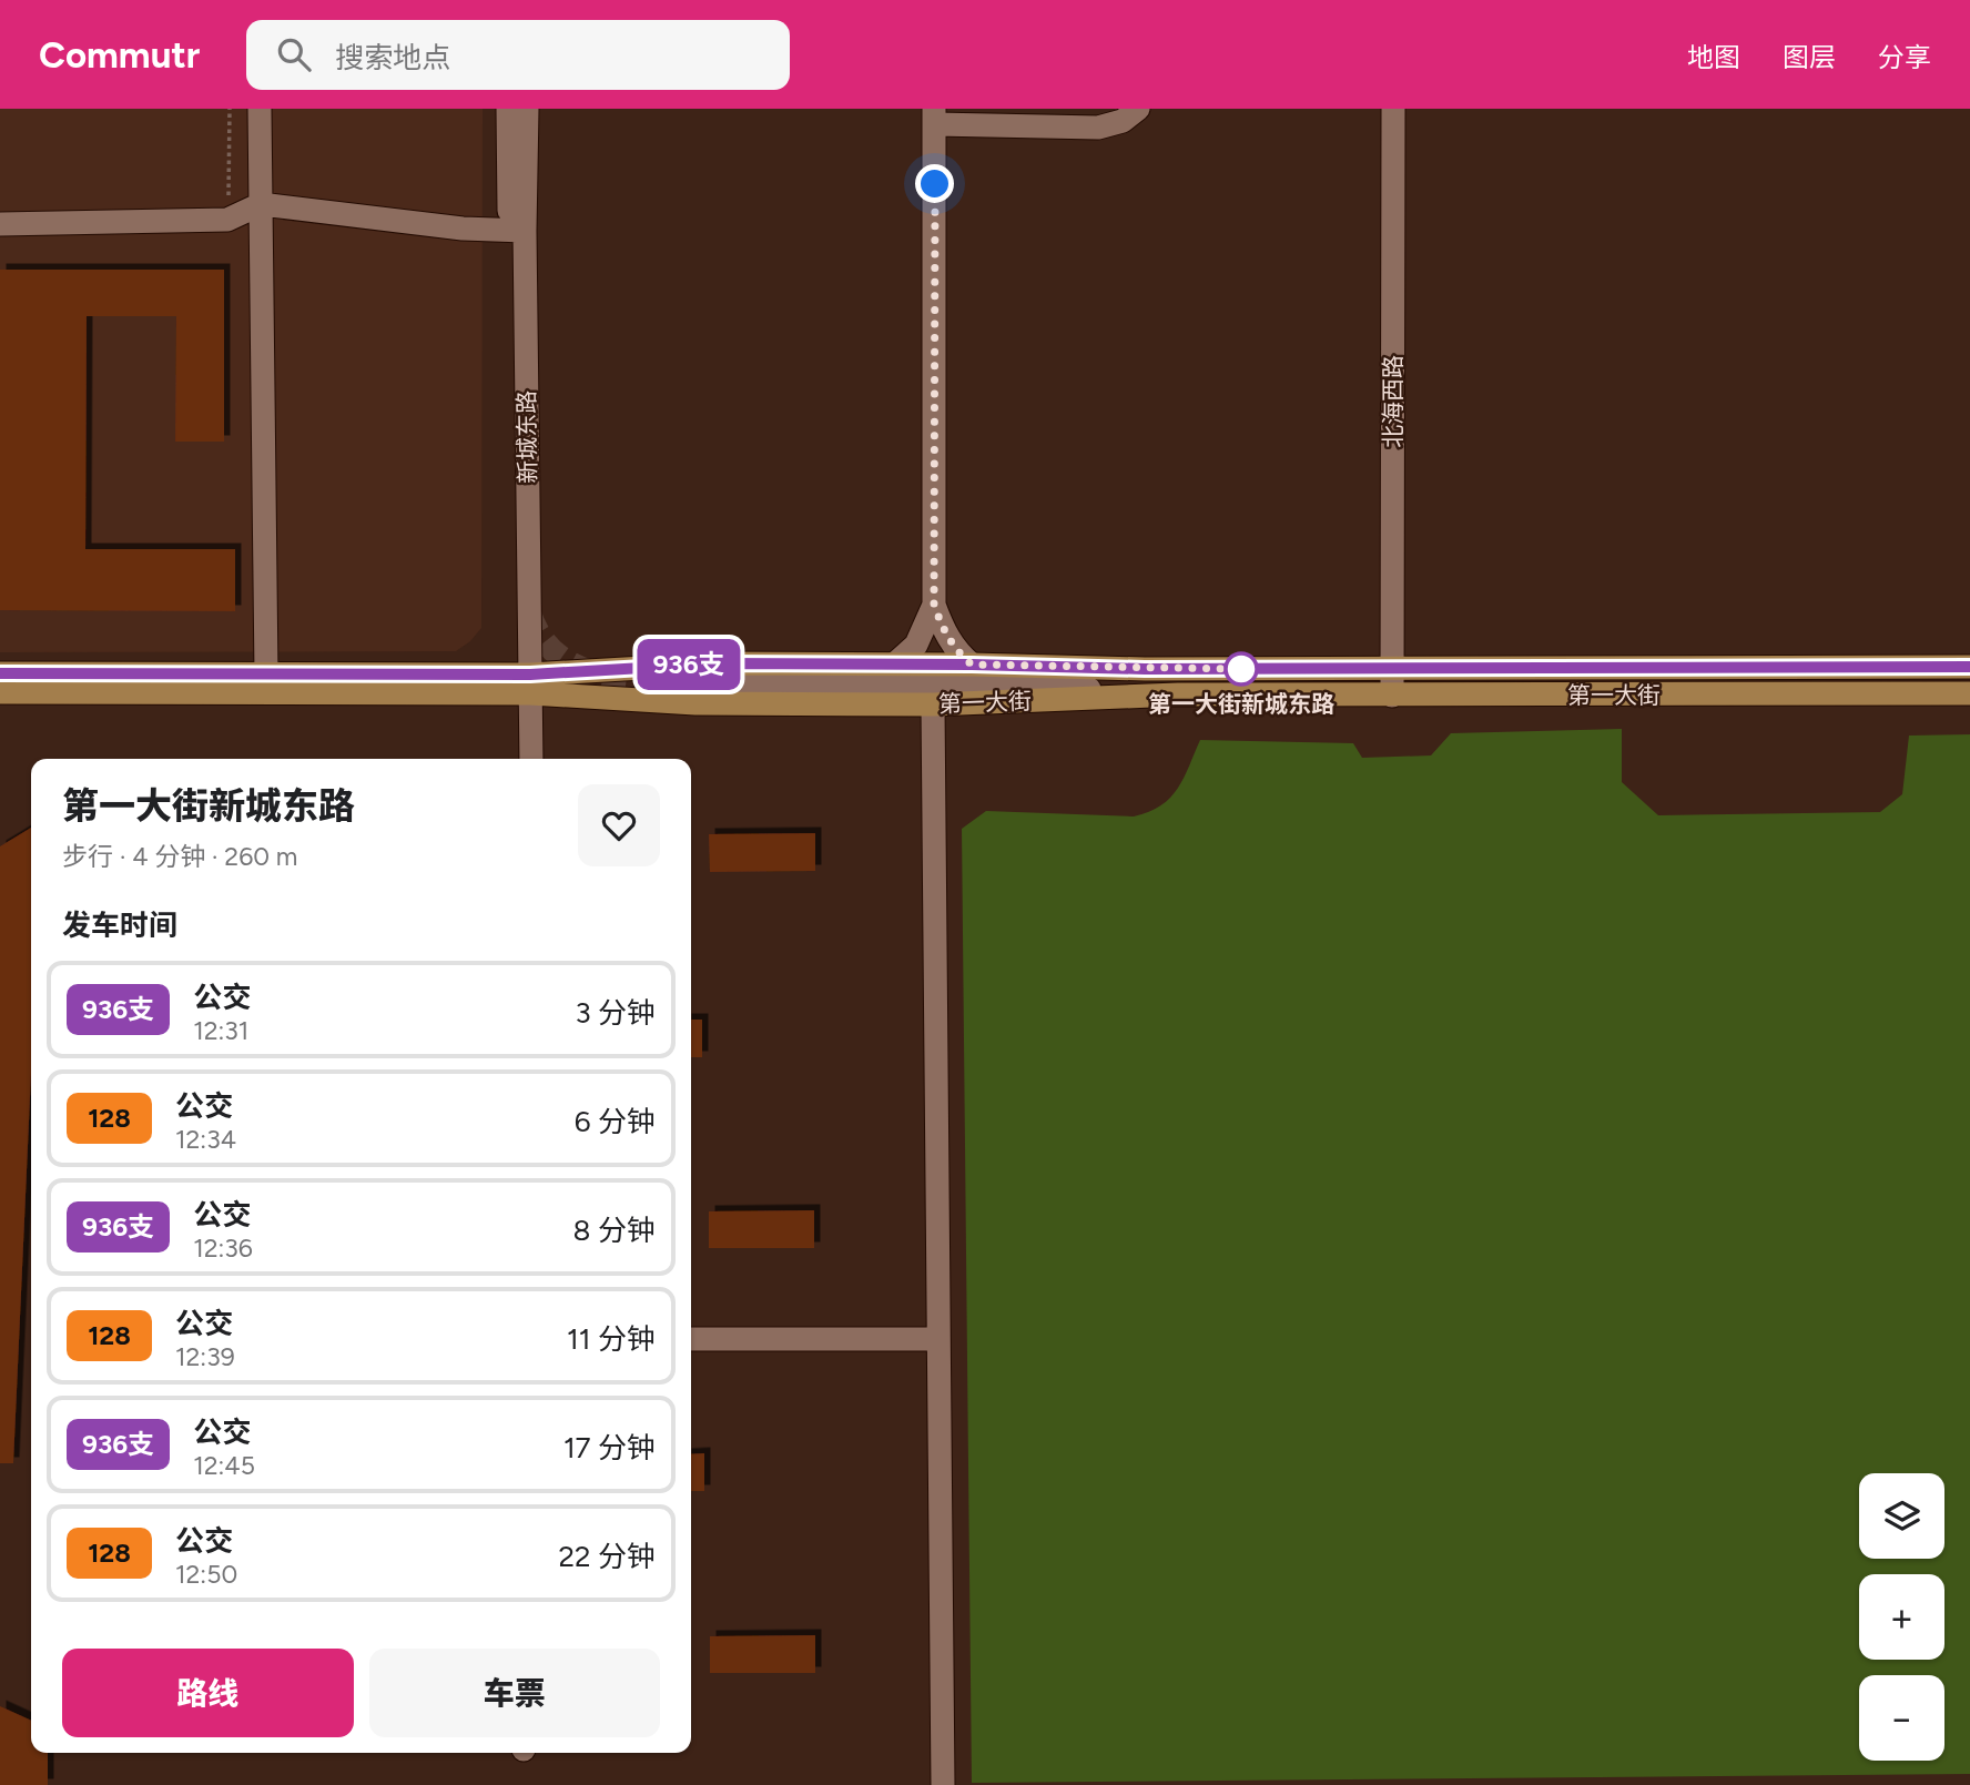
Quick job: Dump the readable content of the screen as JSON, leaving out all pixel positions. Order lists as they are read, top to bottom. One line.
{"streets":{"main road":["第一大街"],"street":["北海西路","新城东路"]},"crossings":[["北海西路","第一大街"],["新城东路","第一大街"]],"places":["第一大街新城东路"],"lines":["bus line 936支"],"page":{"header":"Commutr","search":"搜索地点","nav":["地图","图层","分享"],"on_map":"936支","heading":[["第一大街新城东路","步行 · 4 分钟 · 260 m"],"发车时间"],"list":[{"mark":"936支","name":"公交","note":"12:31","value":"3 分钟"},{"mark":"128","name":"公交","note":"12:34","value":"6 分钟"},{"mark":"936支","name":"公交","note":"12:36","value":"8 分钟"},{"mark":"128","name":"公交","note":"12:39","value":"11 分钟"},{"mark":"936支","name":"公交","note":"12:45","value":"17 分钟"},{"mark":"128","name":"公交","note":"12:50","value":"22 分钟"}],"map_buttons":["+","−"],"buttons":["路线","车票"]}}
